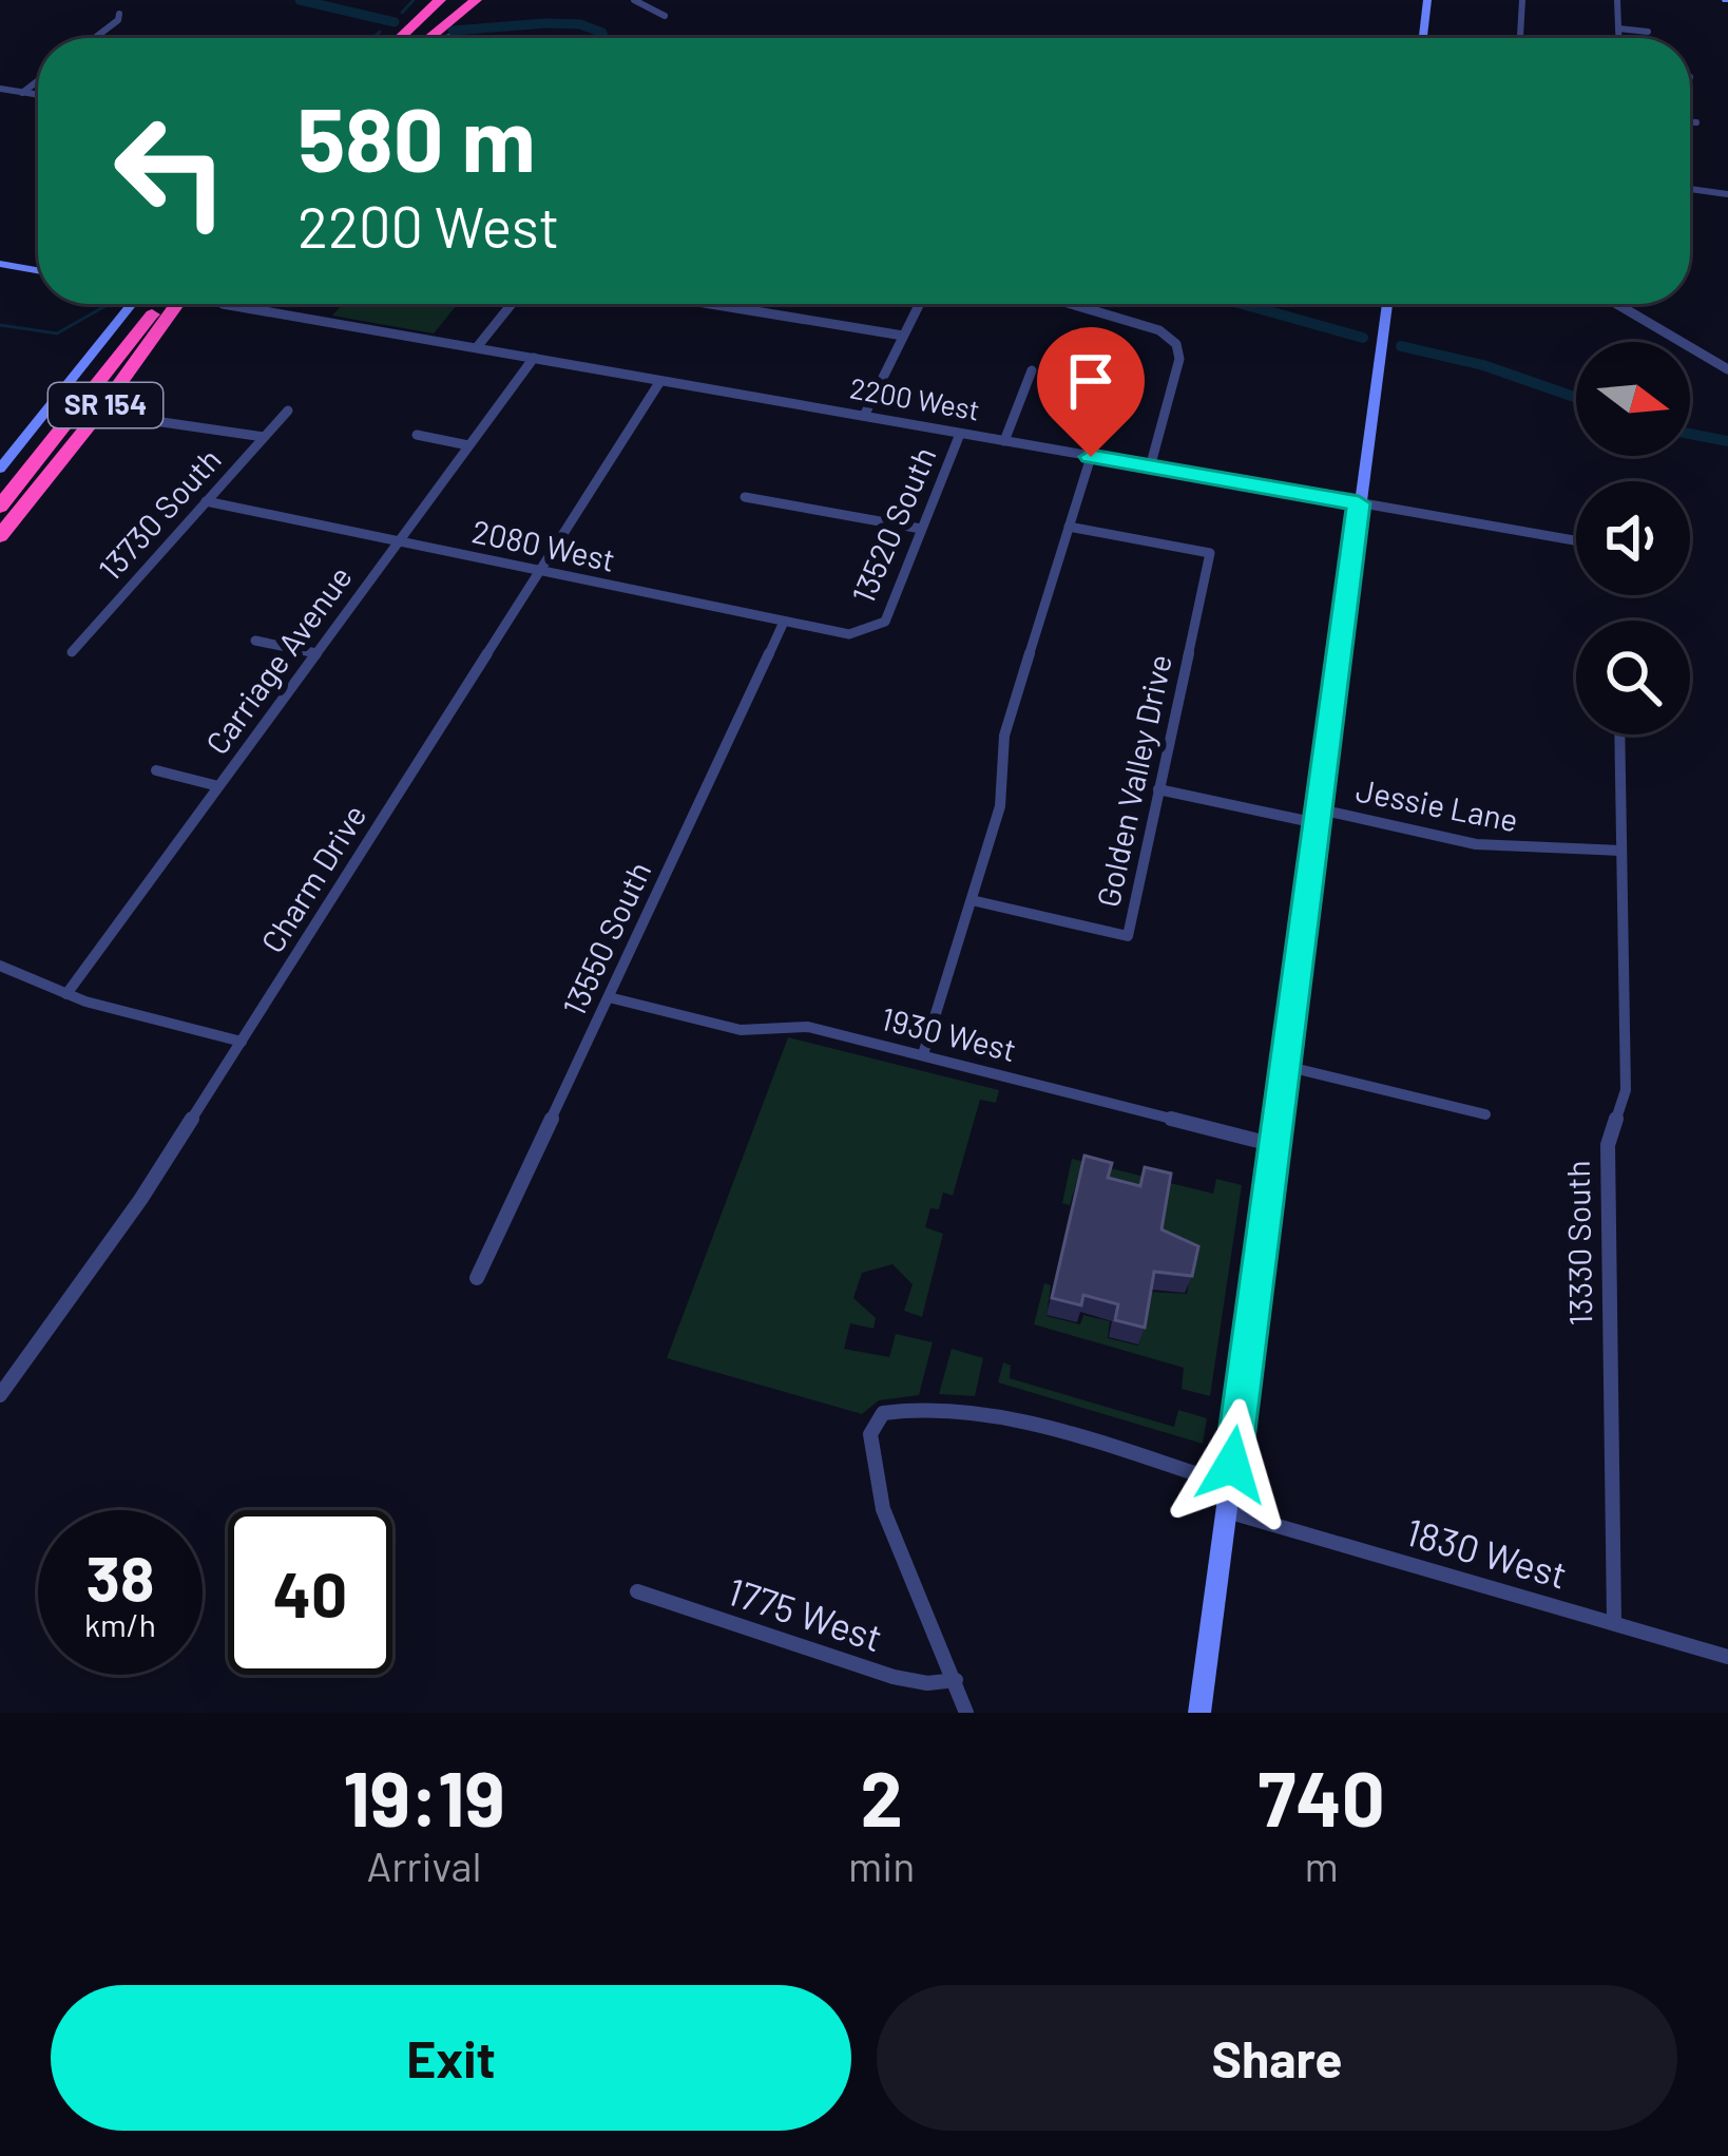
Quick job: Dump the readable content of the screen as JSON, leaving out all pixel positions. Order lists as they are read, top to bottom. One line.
{"streets":{"highway":["SR 154"],"street":["2200 West","13730 South","13520 South","2080 West","Carriage Avenue","Golden Valley Drive","Jessie Lane","Charm Drive","13550 South","1930 West","13330 South","1830 West","1775 West"]},"crossings":[["2200 West","13520 South"],["2200 West","Carriage Avenue"],["2200 West","Charm Drive"],["13730 South","2080 West"],["13520 South","2080 West"],["2080 West","Carriage Avenue"],["2080 West","Charm Drive"],["2080 West","13550 South"],["Golden Valley Drive","Jessie Lane"],["Jessie Lane","13330 South"],["13550 South","1930 West"],["13330 South","1830 West"]],"north":"right","page":{"turn":["580 m","2200 West"],"speed":"38 km/h","limit":"40","eta":["19:19","Arrival","2","min","740","m"],"buttons":["Exit","Share"]}}
